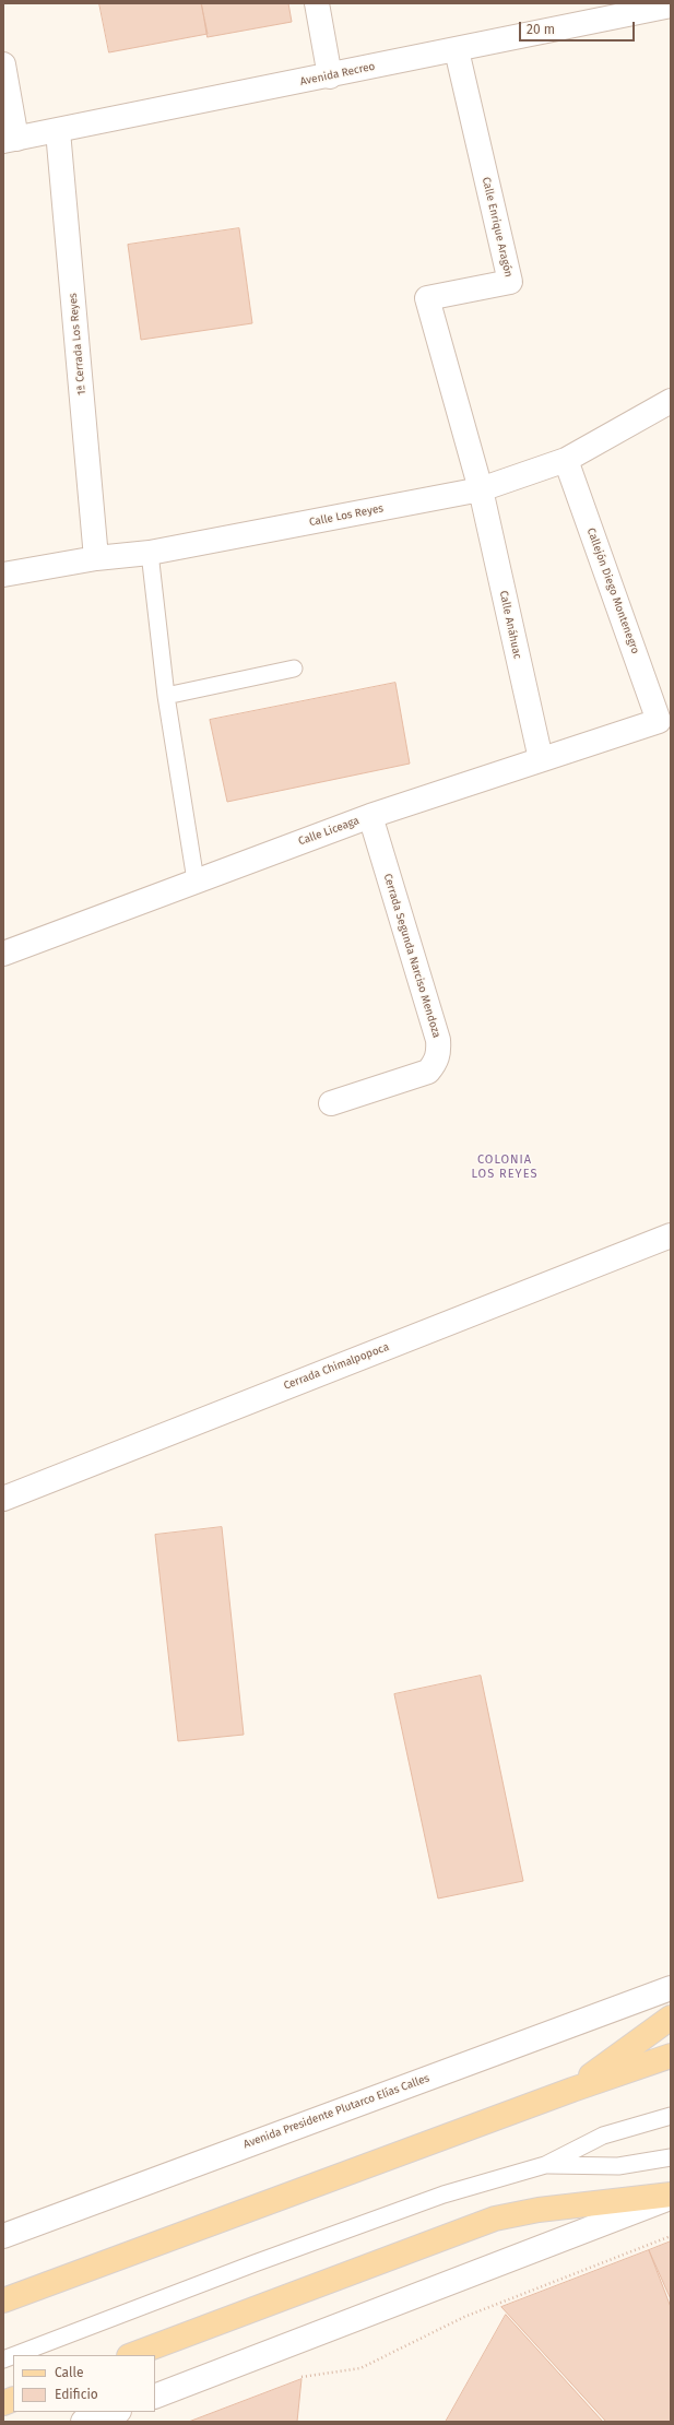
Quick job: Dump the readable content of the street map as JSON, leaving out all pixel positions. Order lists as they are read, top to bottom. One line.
{"streets":{"street":["Avenida Recreo","Calle Enrique Aragón","1ª Cerrada Los Reyes","Calle Los Reyes","Callejón Diego Montenegro","Calle Anáhuac","Calle Liceaga","Cerrada Segunda Narciso Mendoza","Cerrada Chimalpopoca","Avenida Presidente Plutarco Elías Calles"]},"crossings":[["Avenida Recreo","Calle Enrique Aragón"],["Avenida Recreo","1ª Cerrada Los Reyes"],["Calle Enrique Aragón","Calle Los Reyes"],["Calle Enrique Aragón","Calle Anáhuac"],["1ª Cerrada Los Reyes","Calle Los Reyes"],["Calle Los Reyes","Callejón Diego Montenegro"],["Calle Los Reyes","Calle Anáhuac"],["Callejón Diego Montenegro","Calle Liceaga"],["Calle Anáhuac","Calle Liceaga"],["Calle Liceaga","Cerrada Segunda Narciso Mendoza"]],"districts":["COLONIA LOS REYES"],"legend":["Calle","Edificio"],"scale_bar":"20 m"}
